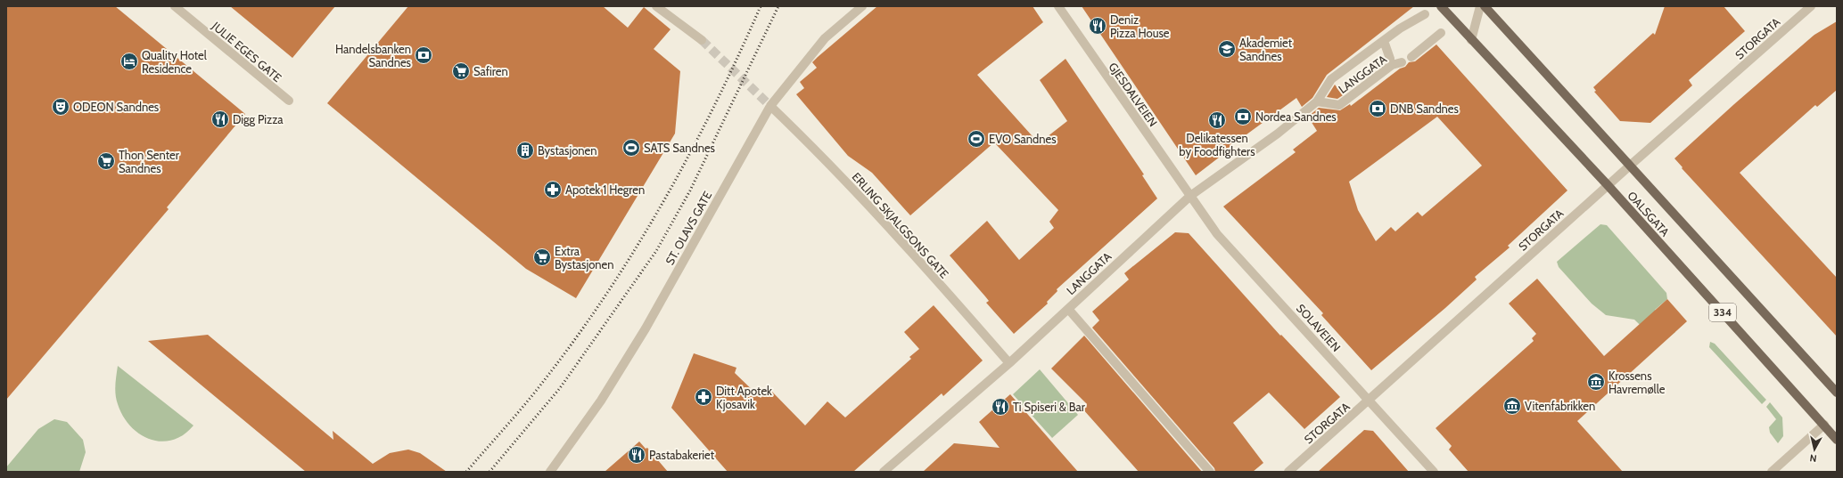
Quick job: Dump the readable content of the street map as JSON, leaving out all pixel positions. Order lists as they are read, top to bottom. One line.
{"streets":{"main road":["OALSGATA","334"],"street":["STORGATA","JULIE EGES GATE","LANGGATA","GJESDALVEIEN","ERLING SKJALGSONS GATE","ST. OLAVS GATE","SOLAVEIEN"]},"crossings":[["STORGATA","OALSGATA"],["STORGATA","SOLAVEIEN"],["LANGGATA","GJESDALVEIEN"],["LANGGATA","ERLING SKJALGSONS GATE"],["LANGGATA","SOLAVEIEN"],["GJESDALVEIEN","SOLAVEIEN"],["ERLING SKJALGSONS GATE","ST. OLAVS GATE"]],"places":{"restaurant":["Deniz Pizza House","Digg Pizza","Delikatessen by Foodfighters","Ti Spiseri & Bar","Pastabakeriet"],"school or university":["Akademiet Sandnes"],"bank":["Handelsbanken Sandnes","DNB Sandnes","Nordea Sandnes"],"hotel":["Quality Hotel Residence"],"supermarket":["Safiren","Thon Senter Sandnes","Extra Bystasjonen"],"theatre":["ODEON Sandnes"],"sports":["EVO Sandnes","SATS Sandnes"],"building":["Bystasjonen"],"pharmacy":["Apotek 1 Hegren","Ditt Apotek Kjosavik"],"museum":["Krossens Havremølle","Vitenfabrikken"]},"north":"bottom"}
